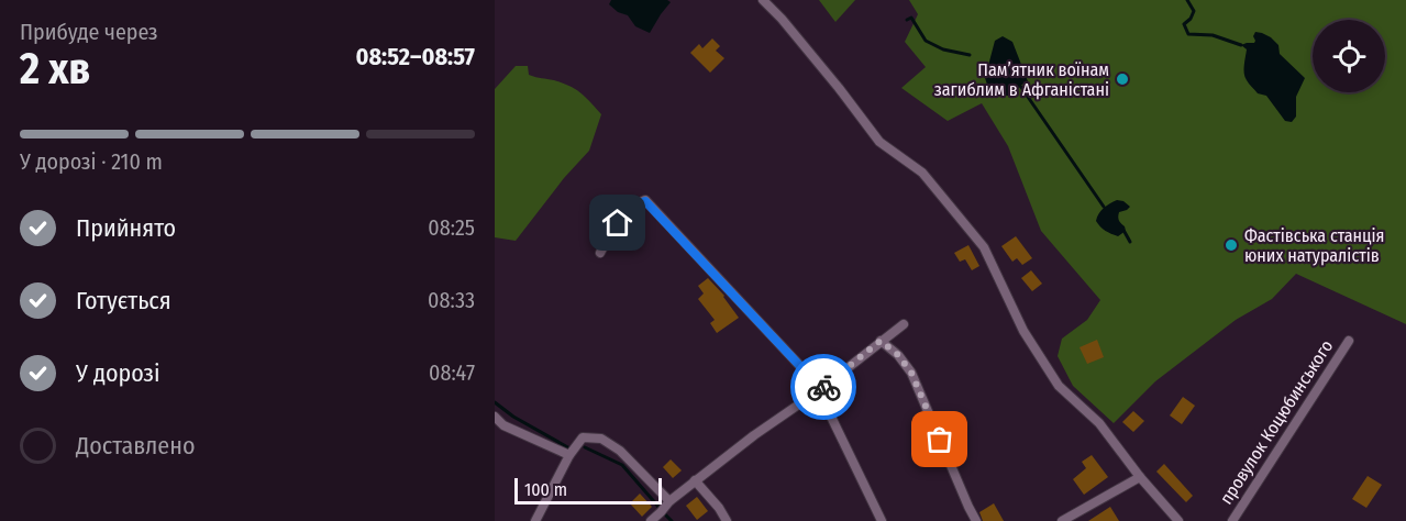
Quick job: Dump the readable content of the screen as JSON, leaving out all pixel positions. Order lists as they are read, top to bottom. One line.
{"streets":{"street":["провулок Коцюбинського"]},"places":["Пам’ятник воїнам загиблим в Афганістані","Фастівська станція юних натуралістів"],"scale_bar":"100 m","page":{"heading":["2 хв","Прибуде через","08:52–08:57"],"bar":"У дорозі · 210 m","list":[["Прийнято","08:25"],["Готується","08:33"],["У дорозі","08:47"],"Доставлено"],"scale":"100 m"}}
